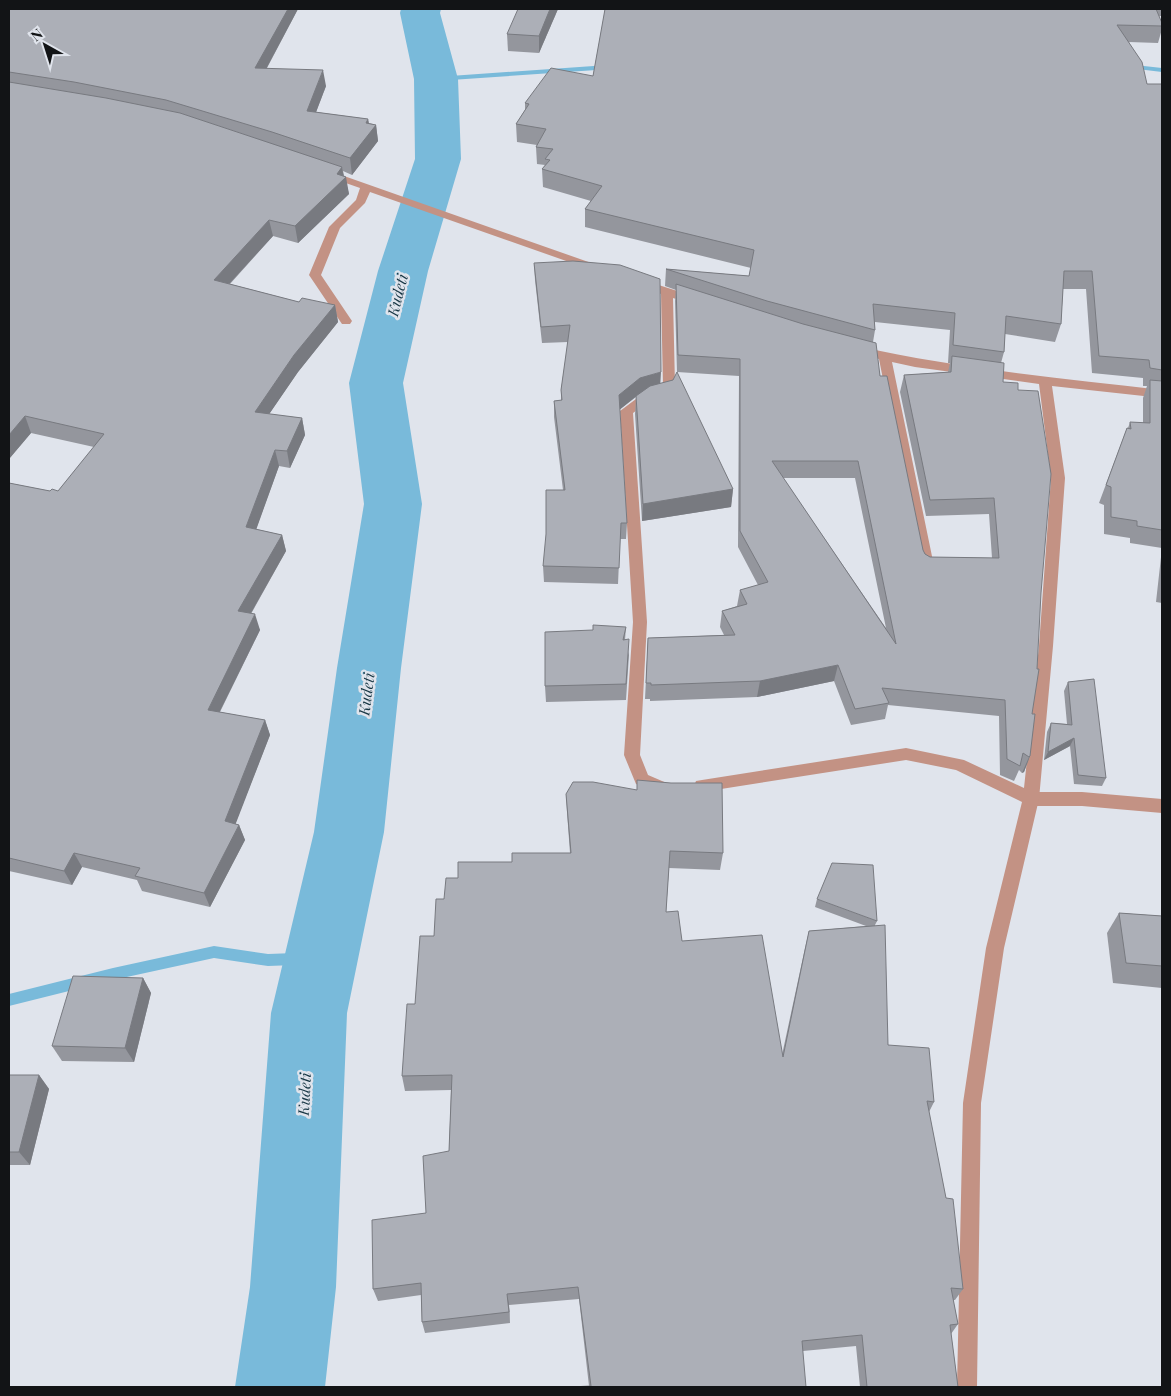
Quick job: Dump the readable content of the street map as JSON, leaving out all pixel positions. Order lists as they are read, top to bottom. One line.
{"water":["Kudeti"],"north":"top left"}
